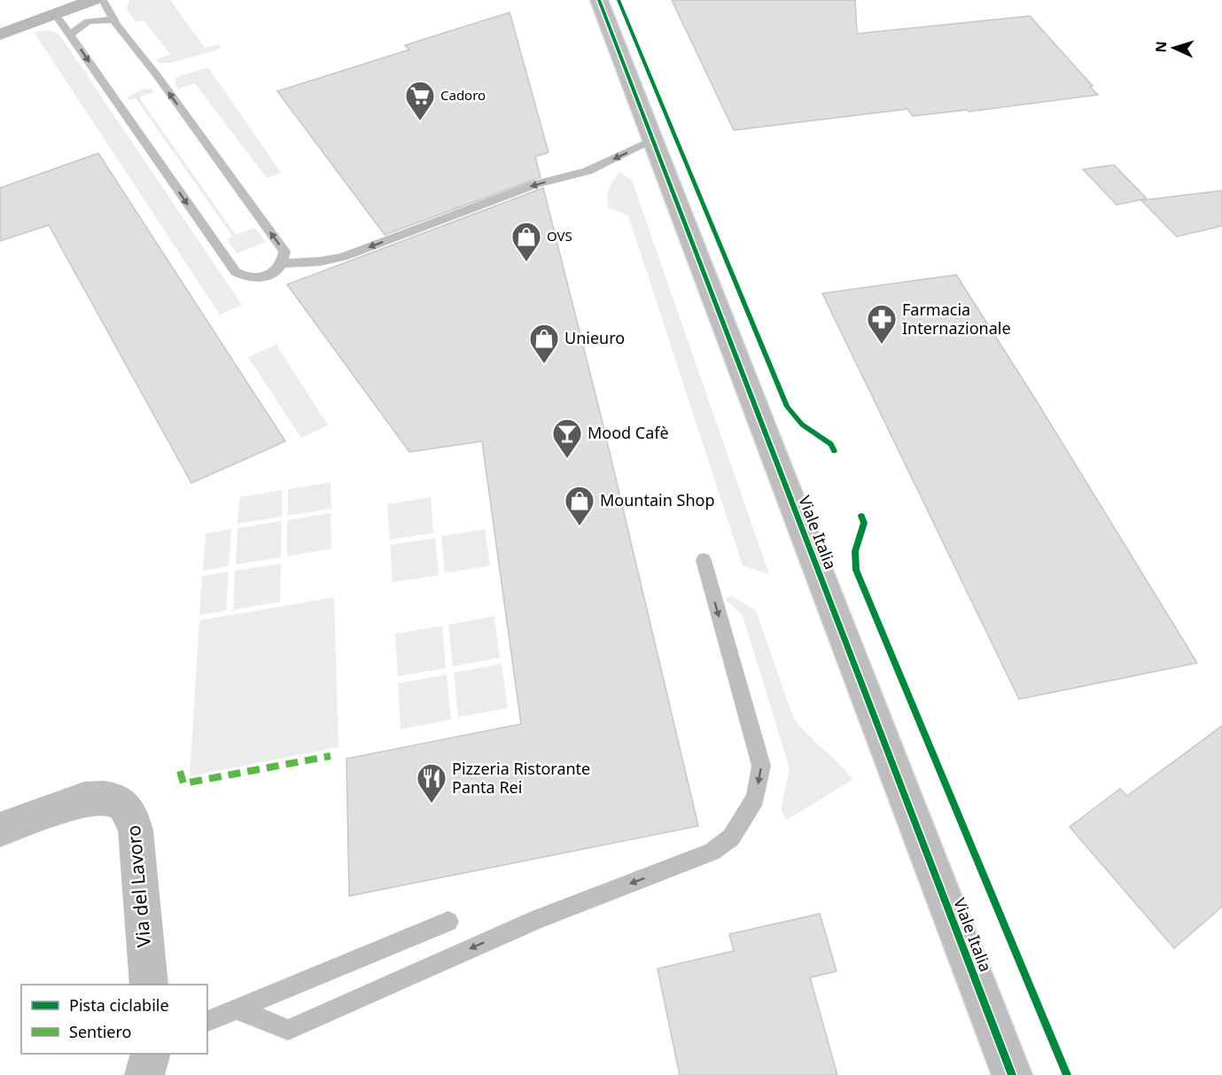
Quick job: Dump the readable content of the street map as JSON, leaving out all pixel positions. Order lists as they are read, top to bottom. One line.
{"streets":{"main road":["Viale Italia","Via del Lavoro"]},"places":{"supermarket":["Cadoro"],"shop":["OVS","Unieuro","Mountain Shop"],"pharmacy":["Farmacia Internazionale"],"bar":["Mood Cafè"],"restaurant":["Pizzeria Ristorante Panta Rei"]},"legend":["Pista ciclabile","Sentiero"],"north":"left"}
